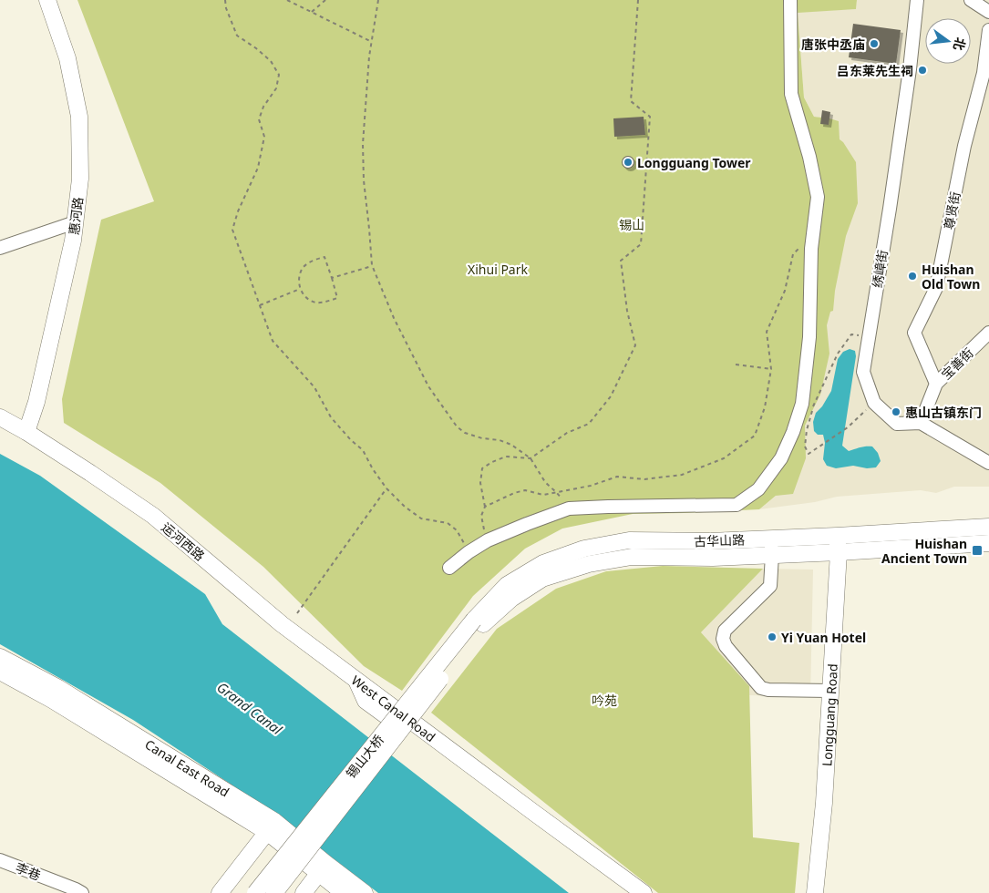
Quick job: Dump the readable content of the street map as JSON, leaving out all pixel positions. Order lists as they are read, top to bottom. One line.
{"streets":{"main road":["惠河路","古华山路","运河西路","Longguang Road","West Canal Road","锡山大桥","Canal East Road"],"street":["尊贤街","绣嶂街","宝善街","李巷"]},"crossings":[["尊贤街","宝善街"],["惠河路","运河西路"],["绣嶂街","宝善街"],["古华山路","Longguang Road"],["古华山路","锡山大桥"],["运河西路","West Canal Road"]],"water":["Grand Canal"],"parks":["锡山","Xihui Park","吟苑"],"places":{"other":["唐张中丞庙","吕东莱先生祠","Longguang Tower","Huishan Old Town","惠山古镇东门","Yi Yuan Hotel"],"transit":["Huishan Ancient Town"]},"north":"right"}
